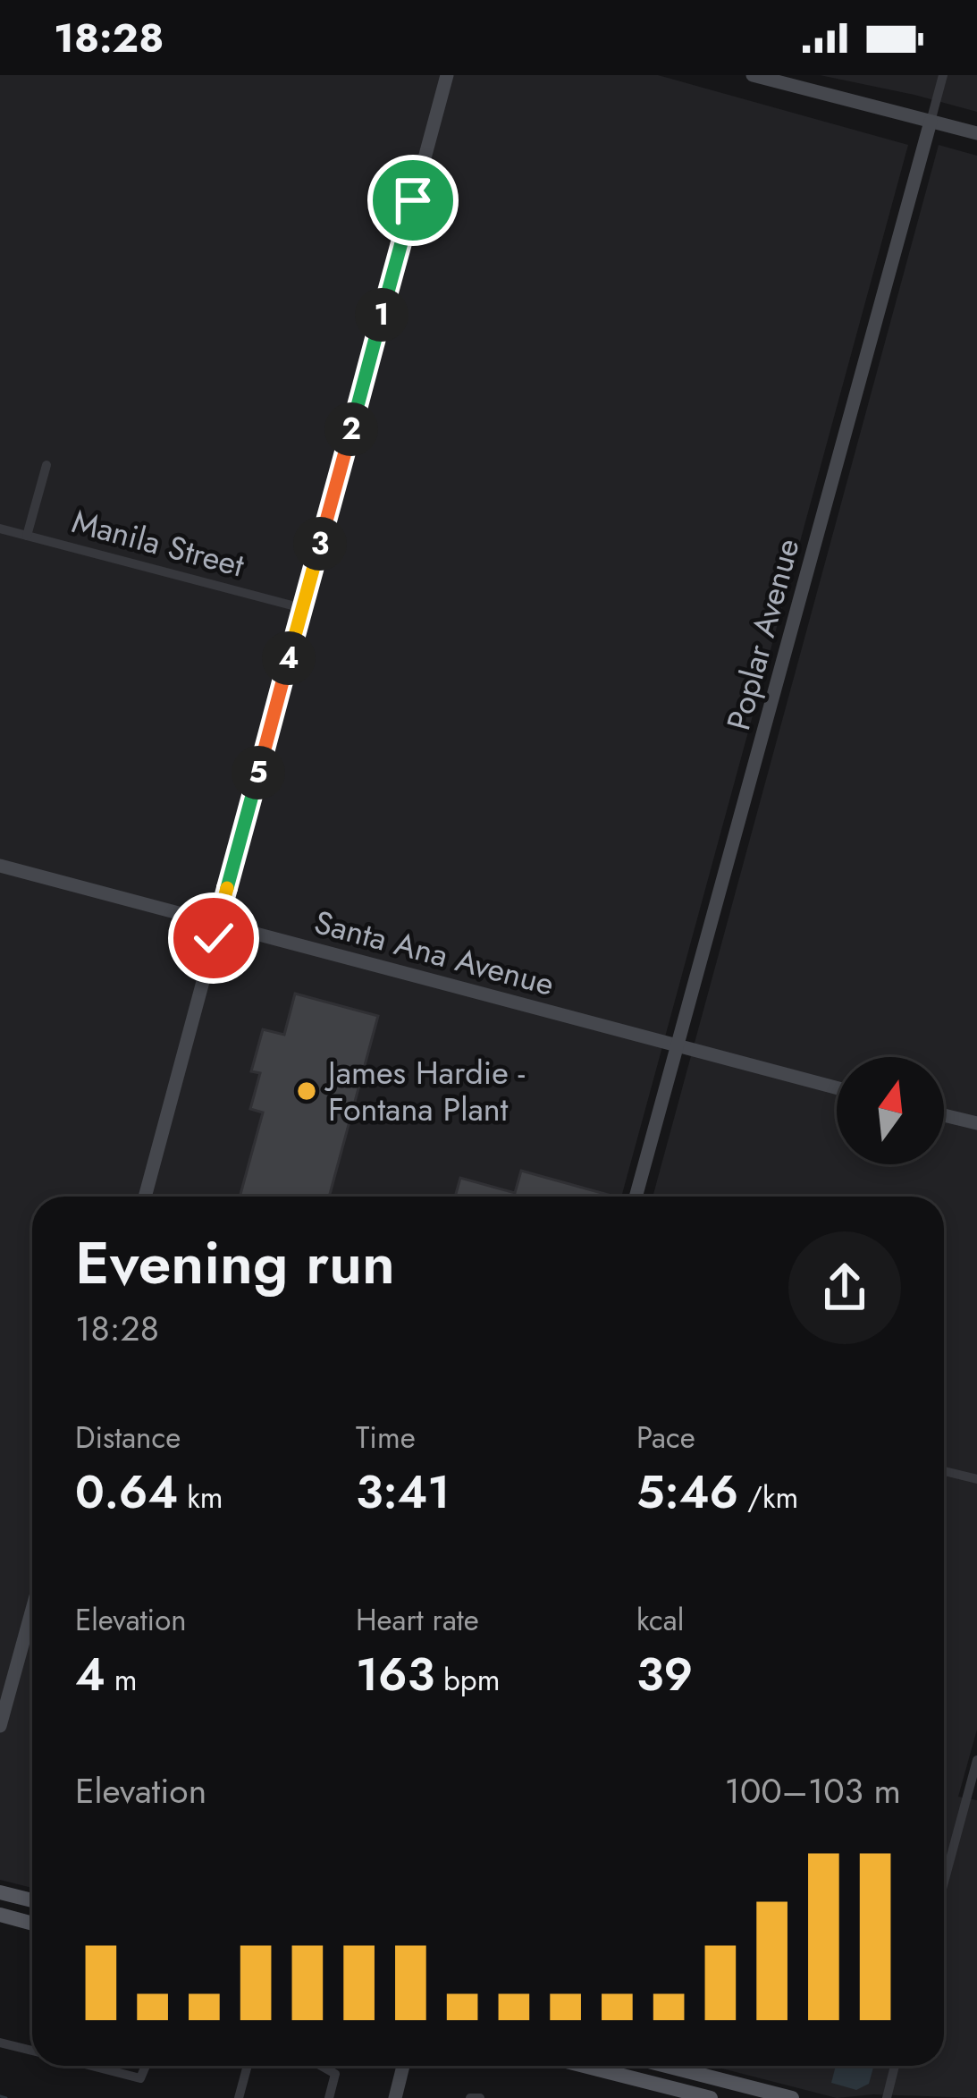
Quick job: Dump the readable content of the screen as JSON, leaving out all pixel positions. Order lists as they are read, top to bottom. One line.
{"streets":{"street":["Manila Street","Poplar Avenue","Santa Ana Avenue"]},"crossings":[["Poplar Avenue","Santa Ana Avenue"]],"places":["James Hardie - Fontana Plant"],"north":"top","page":{"status":"18:28","pins":["1","2","3","4","5"],"heading":["Evening run","18:28"],"stats":[["Distance","0.64 km"],["Time","3:41"],["Pace","5:46 /km"],["Elevation","4 m"],["Heart rate","163 bpm"],["kcal","39"]],"chart":["Elevation","100–103 m"]}}
